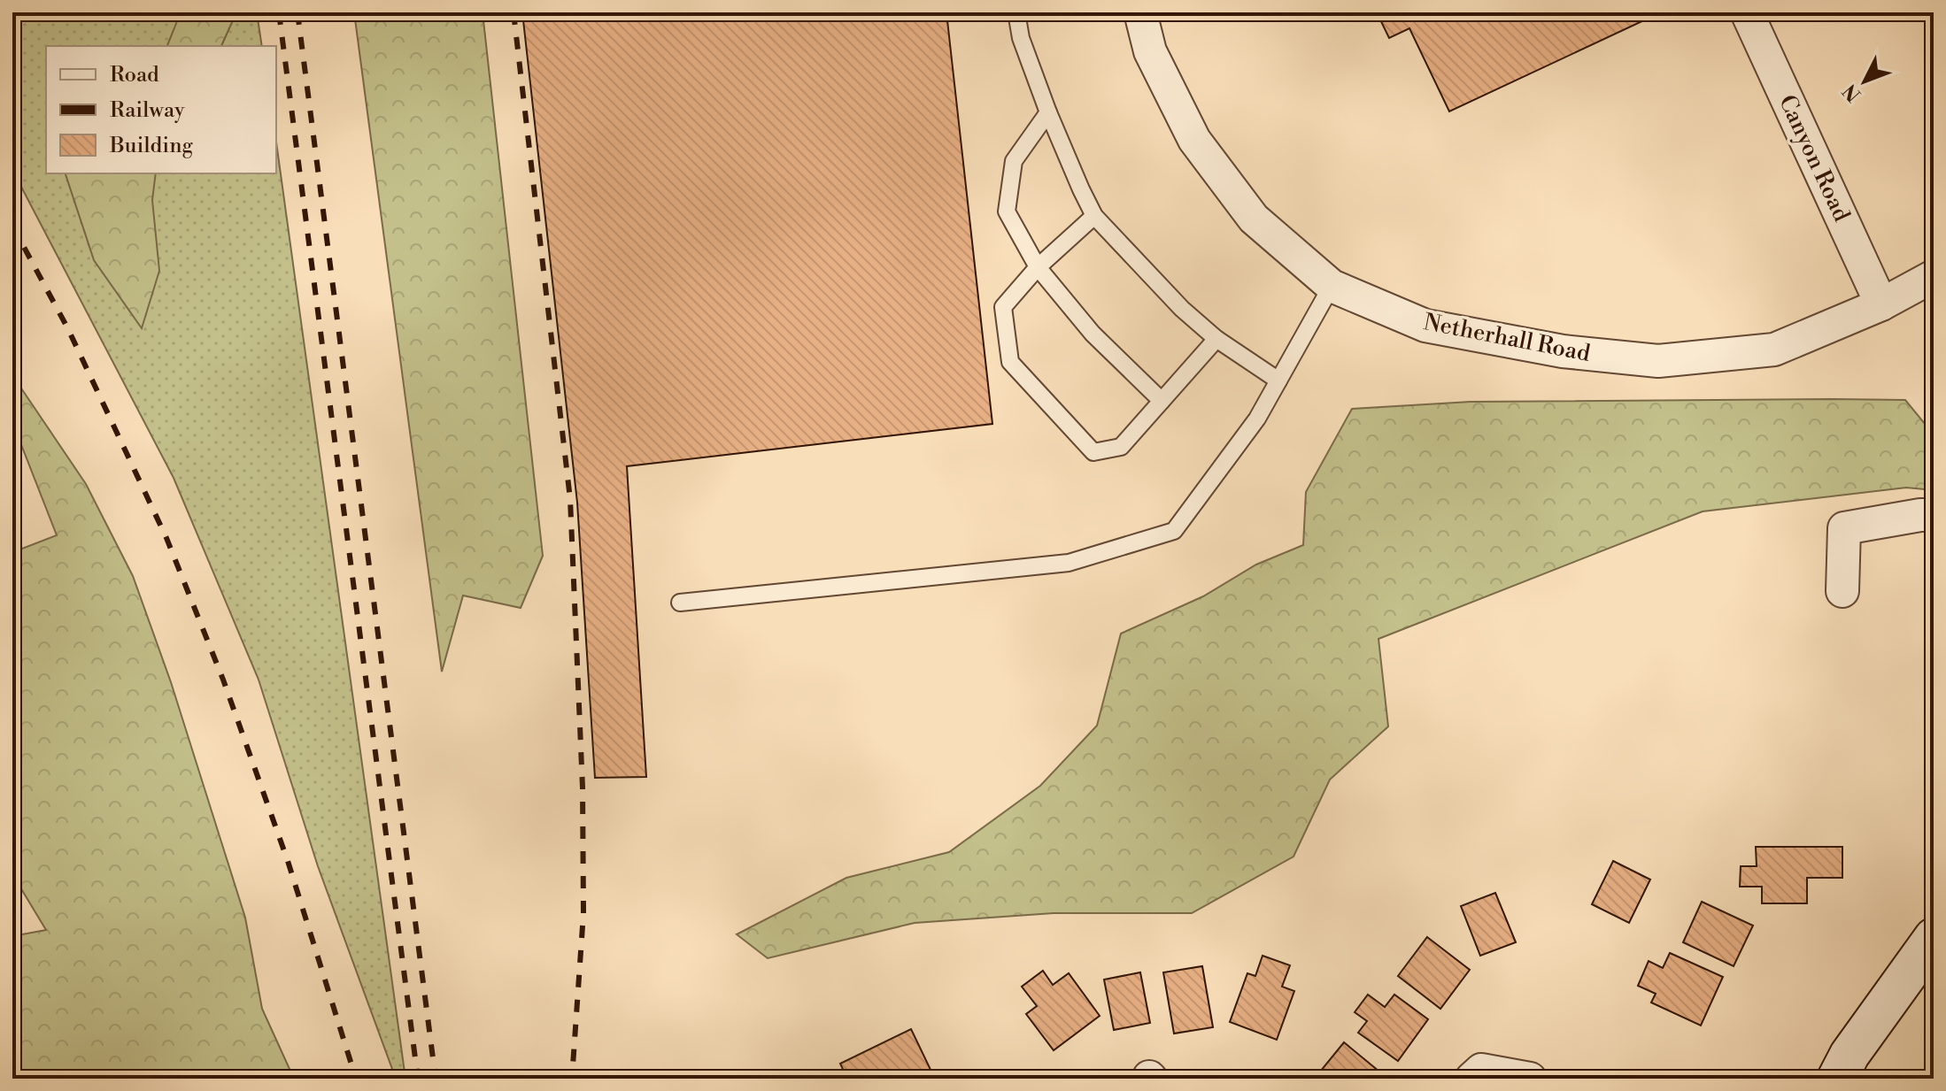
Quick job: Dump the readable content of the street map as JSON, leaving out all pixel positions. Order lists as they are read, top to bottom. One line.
{"streets":{"street":["Canyon Road","Netherhall Road"]},"crossings":[["Canyon Road","Netherhall Road"]],"legend":["Road","Railway","Building"],"north":"bottom left"}
